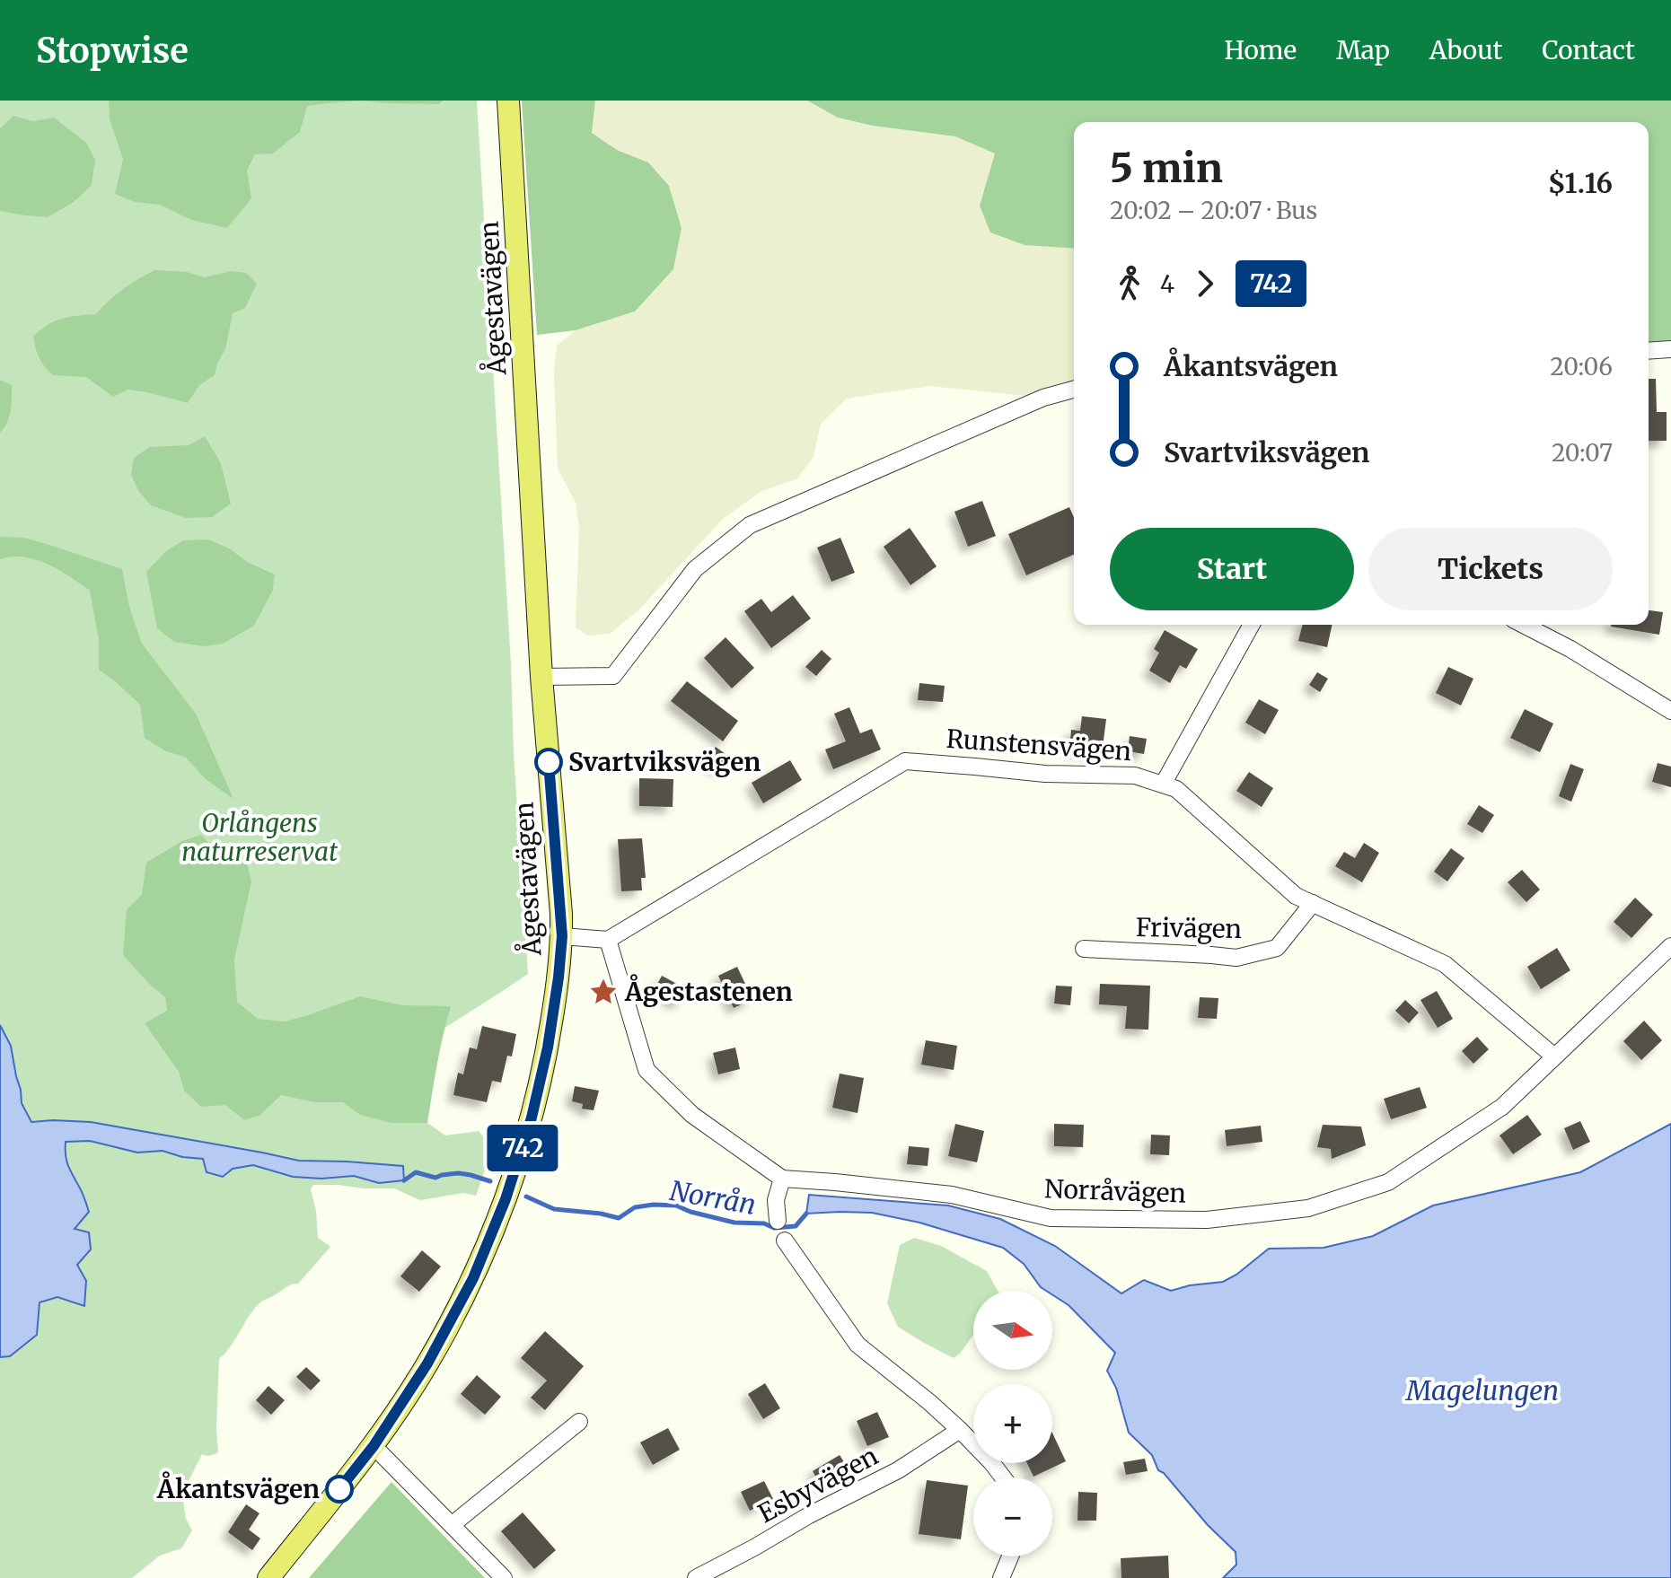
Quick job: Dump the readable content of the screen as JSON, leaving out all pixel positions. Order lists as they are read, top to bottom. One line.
{"streets":{"main road":["Ågestavägen"],"street":["Runstensvägen","Frivägen","Norråvägen","Esbyvägen"]},"crossings":[["Runstensvägen","Frivägen"],["Runstensvägen","Norråvägen"]],"water":["Norrån","Magelungen"],"parks":["Orlångens naturreservat"],"places":{"other":["Svartviksvägen","Åkantsvägen"],"place":["Ågestastenen"]},"lines":["bus line 742"],"north":"right","page":{"header":"Stopwise","nav":["Home","Map","About","Contact"],"on_map":"742","heading":["5 min","20:02 – 20:07 · Bus","$1.16"],"legs":["4","742"],"list":[{"name":"Åkantsvägen","value":"20:06"},{"name":"Svartviksvägen","value":"20:07"}],"buttons":["Start","Tickets"],"map_buttons":["+","−"]}}
